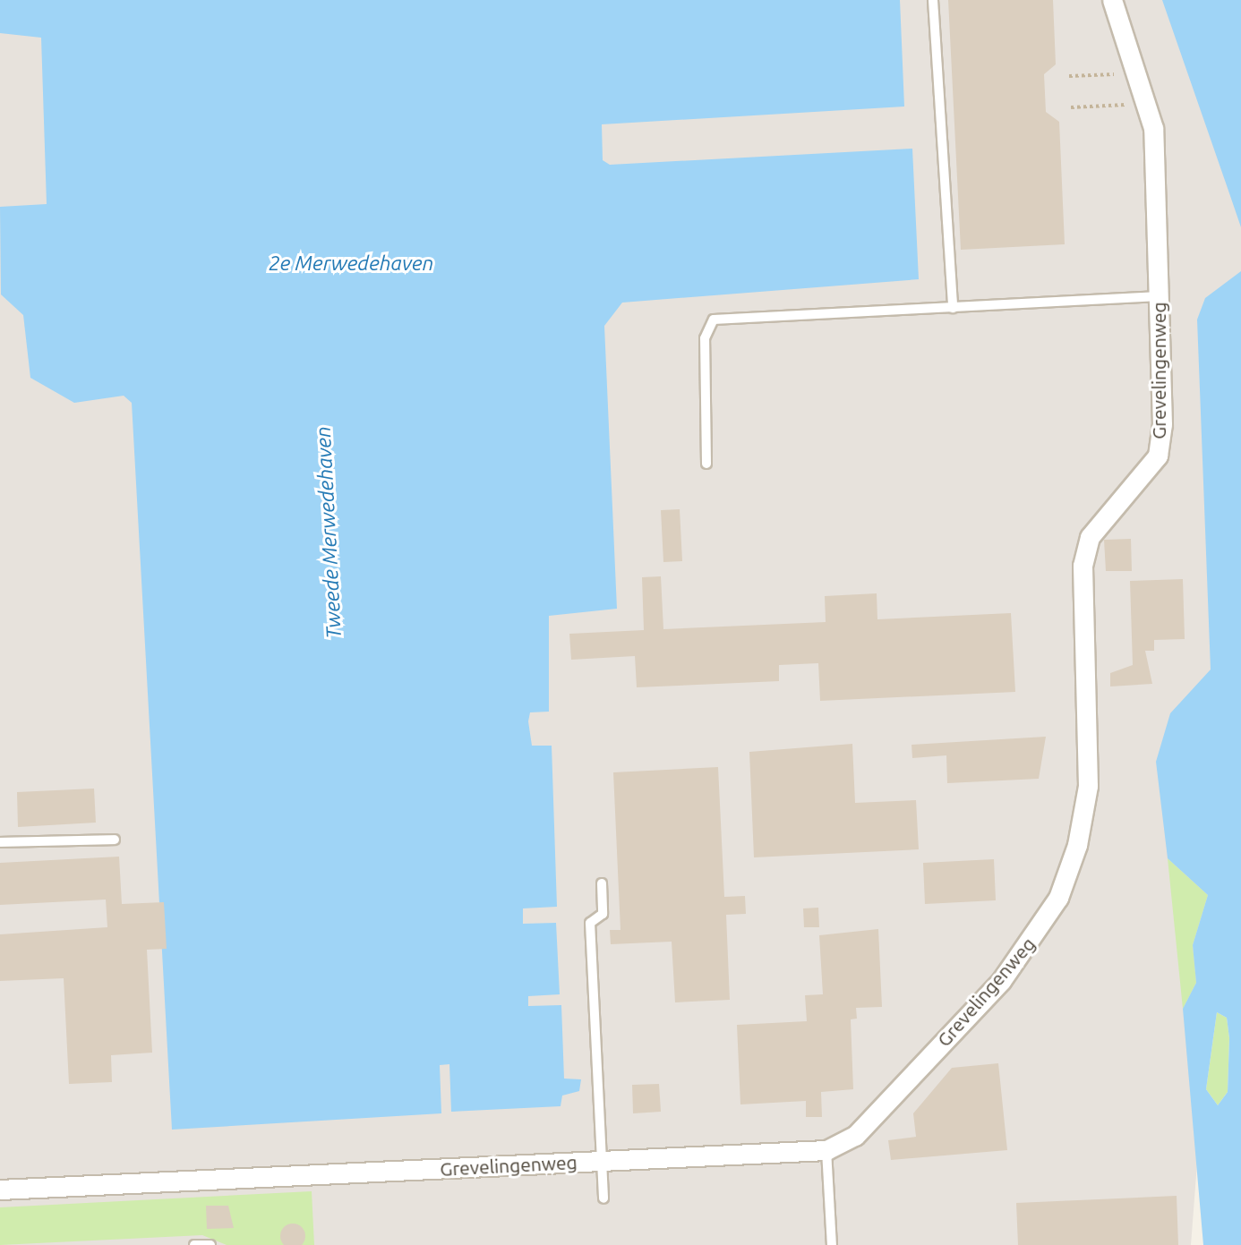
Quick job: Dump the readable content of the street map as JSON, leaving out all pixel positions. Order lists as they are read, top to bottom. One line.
{"streets":{"street":["Grevelingenweg"]},"water":["2e Merwedehaven","Tweede Merwedehaven"]}
